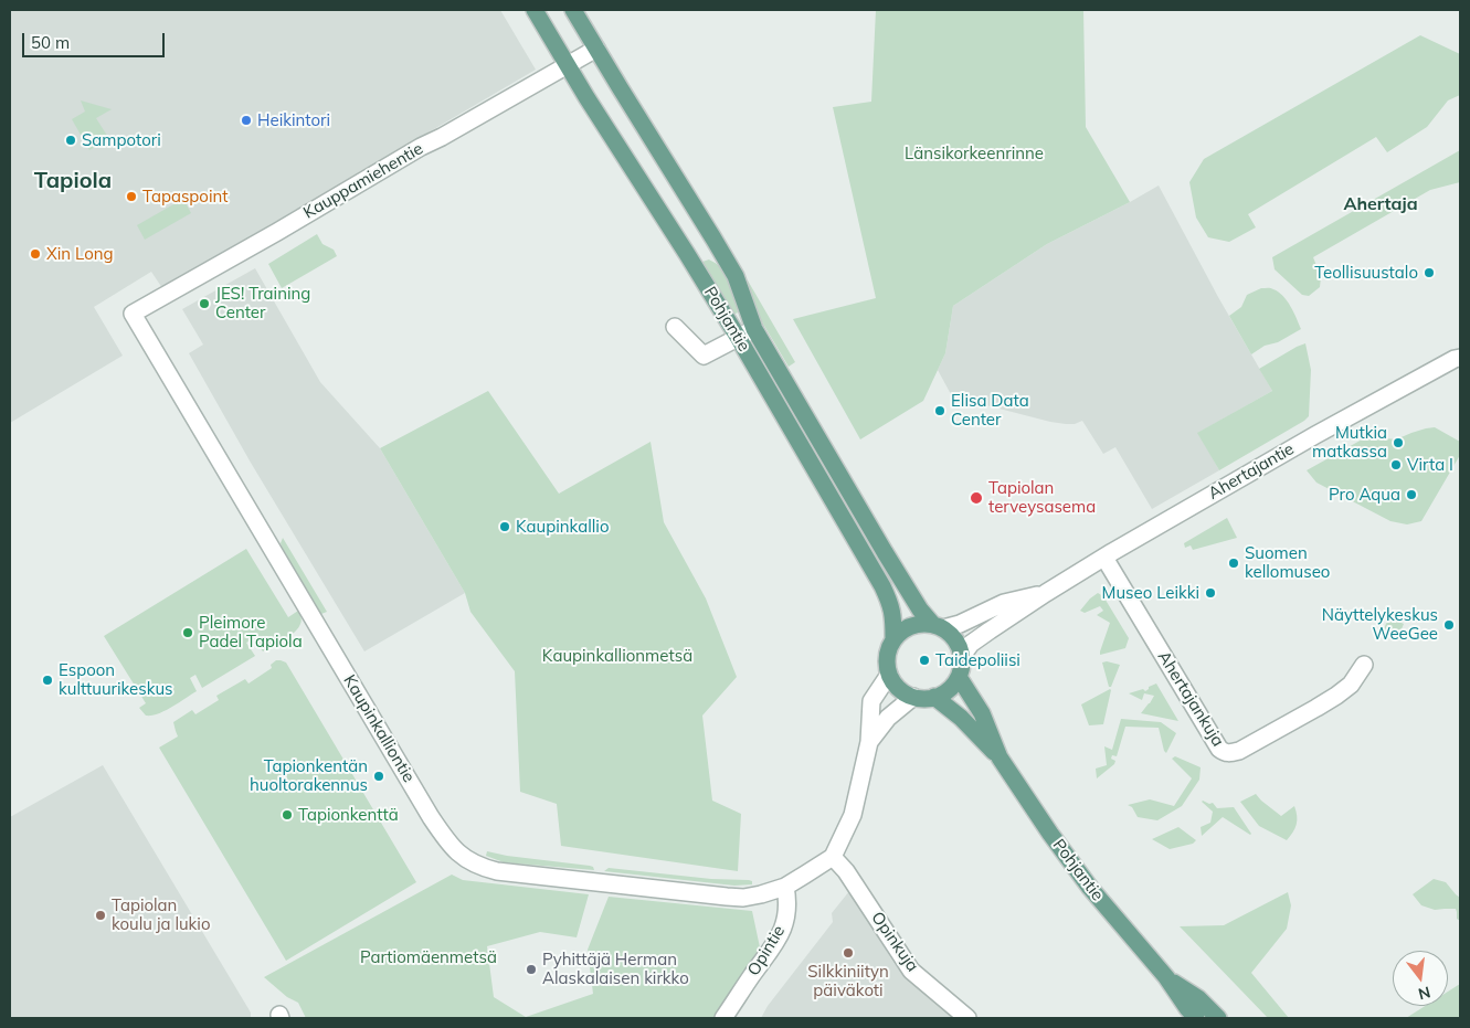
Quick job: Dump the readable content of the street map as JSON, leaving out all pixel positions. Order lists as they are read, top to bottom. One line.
{"streets":{"main road":["Pohjantie"],"street":["Kauppamiehentie","Ahertajantie","Ahertajankuja","Kaupinkalliontie","Opinkuja","Opintie"]},"crossings":[["Kauppamiehentie","Pohjantie"],["Kauppamiehentie","Kaupinkalliontie"],["Pohjantie","Ahertajantie"],["Ahertajantie","Ahertajankuja"],["Kaupinkalliontie","Opintie"]],"districts":["Tapiola","Ahertaja"],"parks":["Länsikorkeenrinne","Kaupinkallionmetsä","Partiomäenmetsä"],"places":["Heikintori","Sampotori","Tapaspoint","Xin Long","Teollisuustalo","JES! Training Center","Elisa Data Center","Mutkia matkassa","Virta I","Pro Aqua","Tapiolan terveysasema","Kaupinkallio","Suomen kellomuseo","Museo Leikki","Näyttelykeskus WeeGee","Pleimore Padel Tapiola","Taidepoliisi","Espoon kulttuurikeskus","Tapionkentän huoltorakennus","Tapionkenttä","Tapiolan koulu ja lukio","Silkkiniityn päiväkoti","Pyhittäjä Herman Alaskalaisen kirkko"],"scale_bar":"50 m","north":"bottom"}
